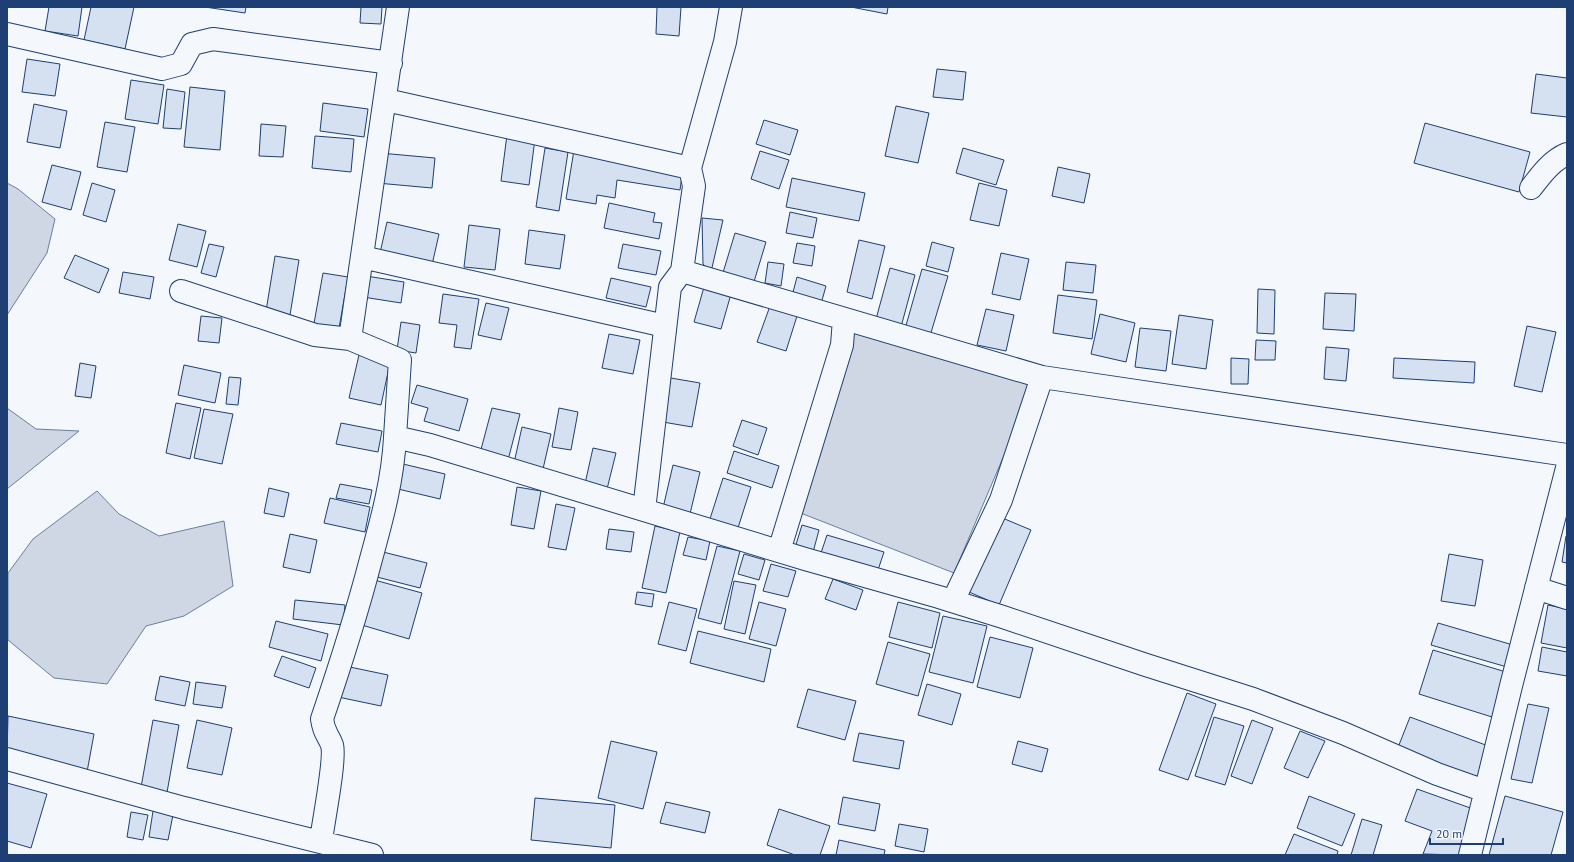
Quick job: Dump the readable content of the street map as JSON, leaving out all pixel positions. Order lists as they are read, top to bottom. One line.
{"scale_bar":"20 m"}
